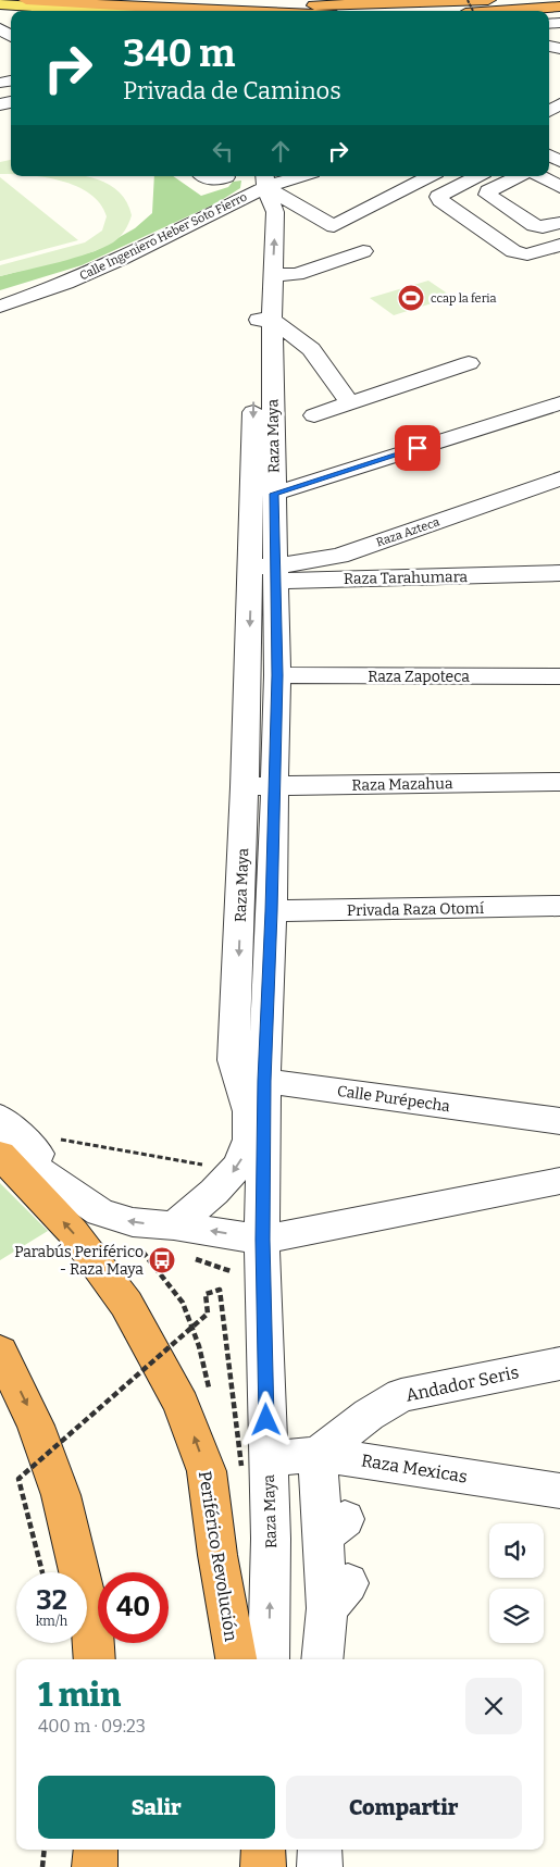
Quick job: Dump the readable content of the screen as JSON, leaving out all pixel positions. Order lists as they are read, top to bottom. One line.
{"streets":{"highway":["Periférico Revolución"],"street":["Calle Ingeniero Heber Soto Fierro","Raza Maya","Raza Azteca","Raza Tarahumara","Raza Zapoteca","Raza Mazahua","Privada Raza Otomí","Calle Purépecha","Andador Seris","Raza Mexicas"]},"crossings":[["Calle Ingeniero Heber Soto Fierro","Raza Maya"],["Raza Maya","Raza Azteca"],["Raza Maya","Raza Tarahumara"],["Raza Maya","Raza Zapoteca"],["Raza Maya","Raza Mazahua"],["Raza Maya","Privada Raza Otomí"],["Raza Maya","Calle Purépecha"],["Raza Maya","Raza Mexicas"],["Raza Azteca","Raza Tarahumara"],["Andador Seris","Raza Mexicas"]],"places":{"sports":["ccap la feria"],"bus stop":["Parabús Periférico - Raza Maya"]},"page":{"turn":["340 m","Privada de Caminos"],"speed":"32 km/h","limit":"40","heading":["1 min","400 m · 09:23"],"buttons":["Salir","Compartir"]}}
